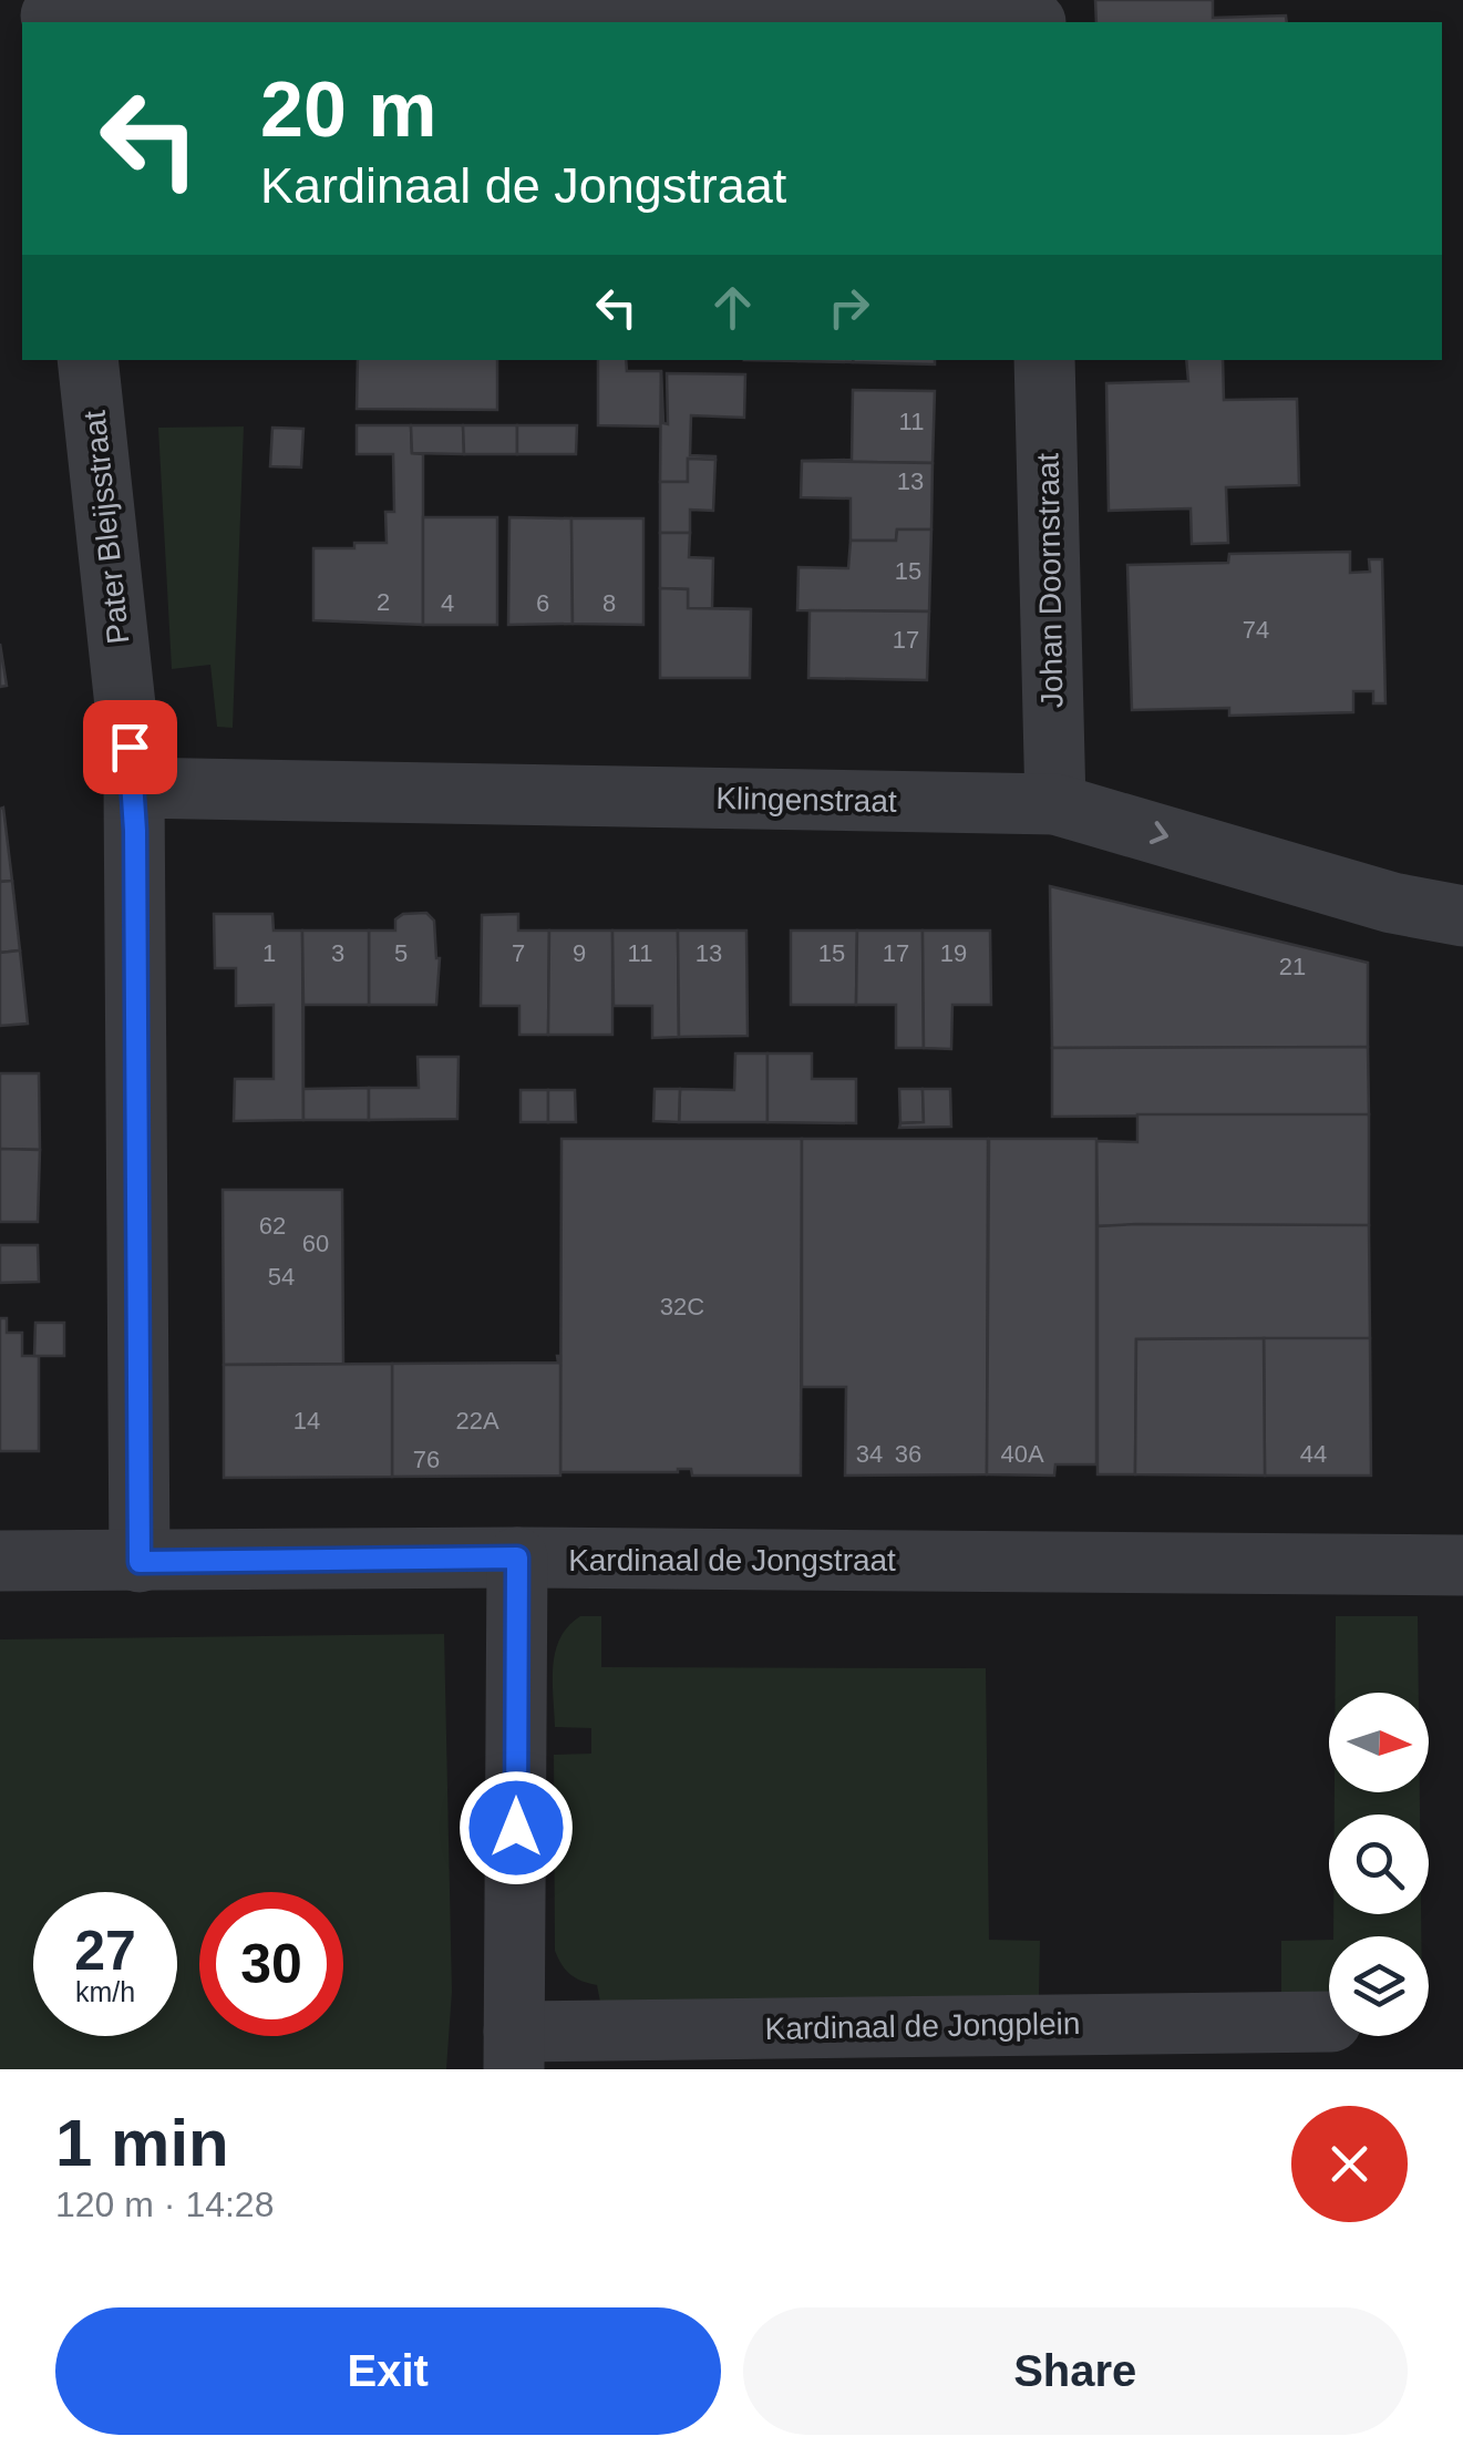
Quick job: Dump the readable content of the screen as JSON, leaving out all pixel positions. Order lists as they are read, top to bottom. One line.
{"streets":{"street":["Pater Bleijsstraat","Johan Doornstraat","Klingenstraat","Kardinaal de Jongstraat","Kardinaal de Jongplein"]},"crossings":[["Pater Bleijsstraat","Klingenstraat"],["Pater Bleijsstraat","Kardinaal de Jongstraat"],["Johan Doornstraat","Klingenstraat"]],"house_numbers":["11","13","15","2","4","6","8","74","17","1","3","5","7","9","11","13","15","17","19","21","62","60","54","32C","14","22A","34","36","40A","44","76"],"north":"right","page":{"turn":["20 m","Kardinaal de Jongstraat"],"speed":"27 km/h","limit":"30","heading":["1 min","120 m · 14:28"],"buttons":["Exit","Share"]}}
